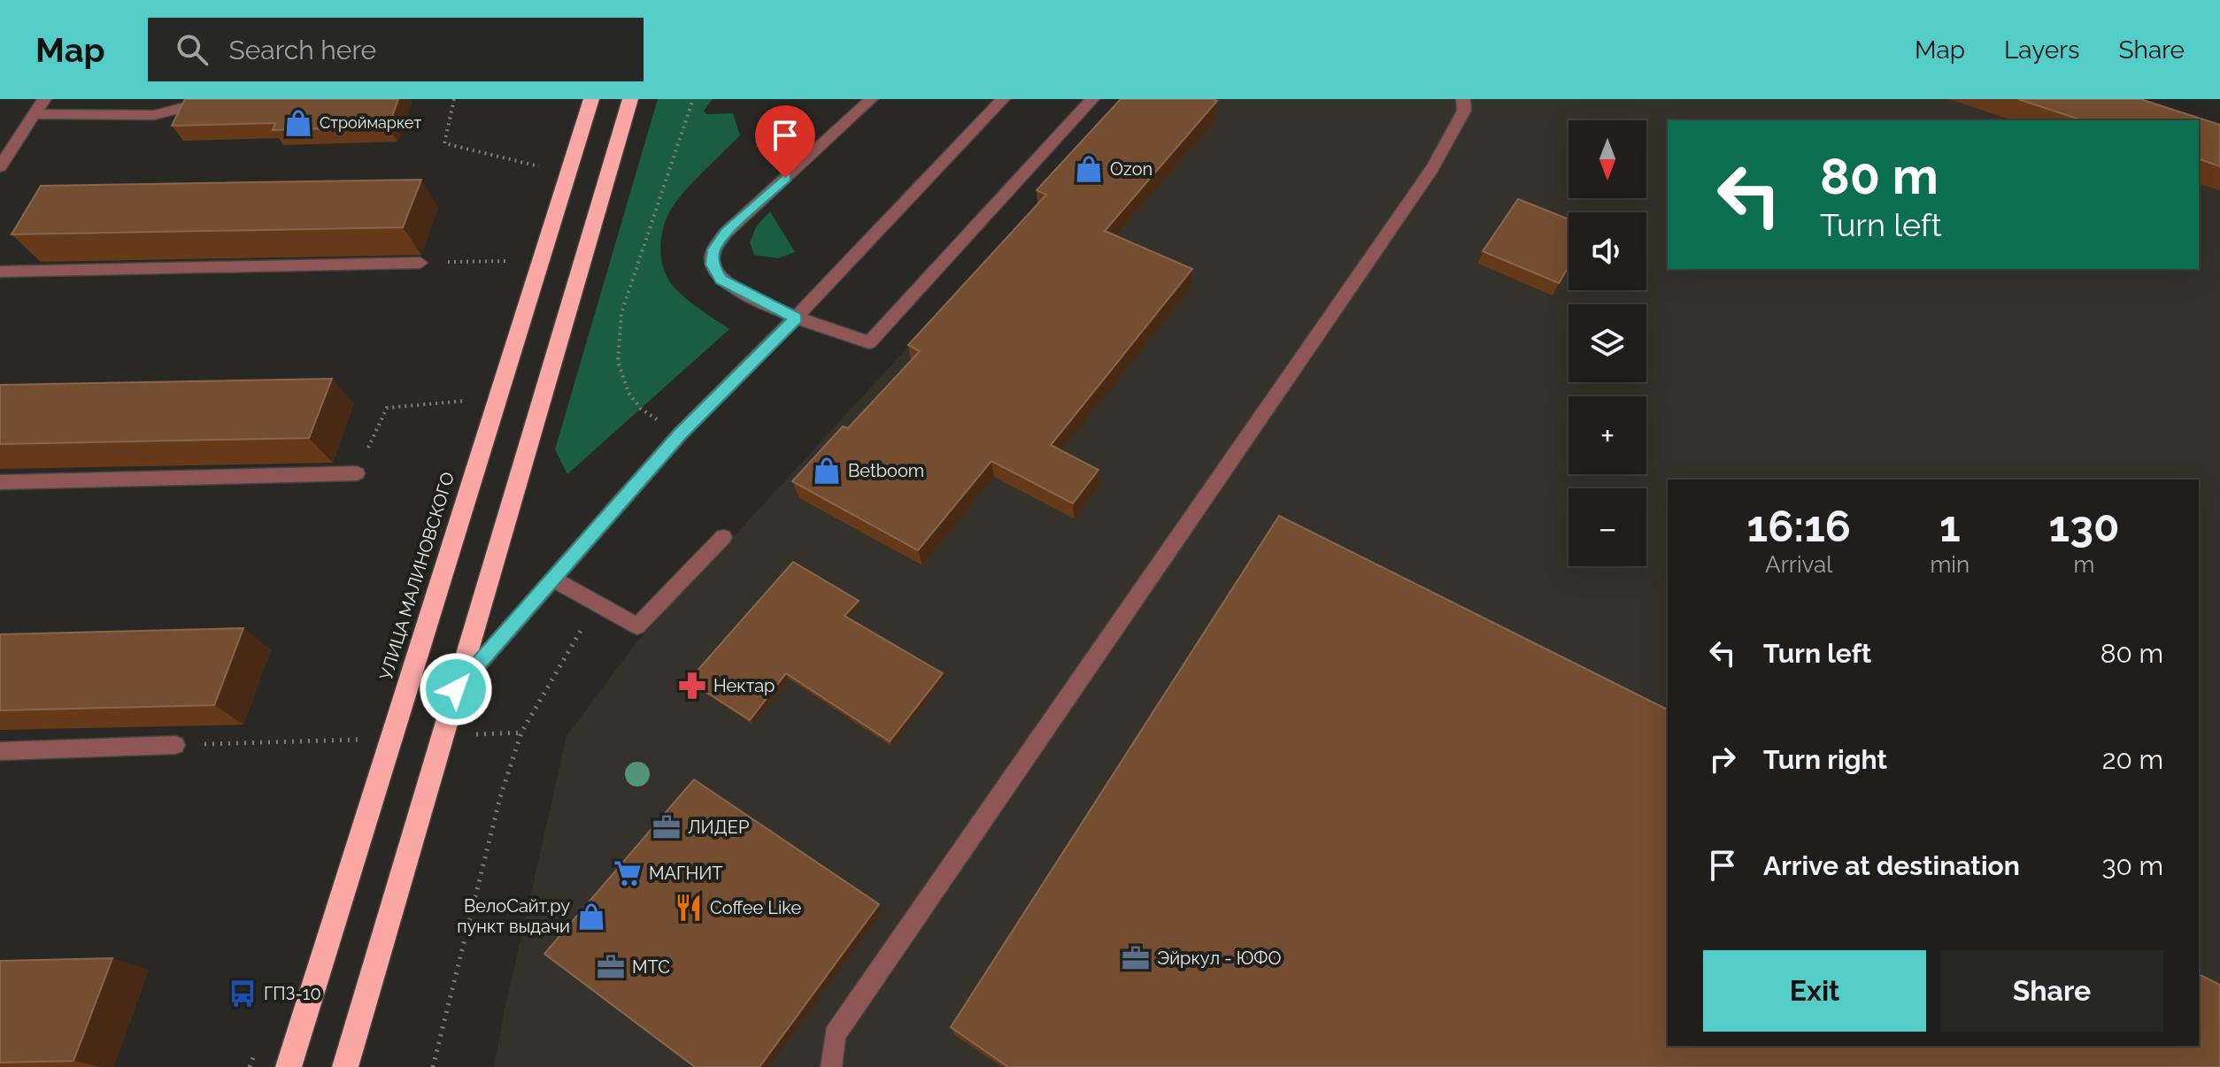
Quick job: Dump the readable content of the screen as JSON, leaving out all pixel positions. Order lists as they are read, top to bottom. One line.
{"streets":{"highway":["УЛИЦА МАЛИНОВСКОГО"]},"places":{"shop":["Строймаркет","Ozon","Betboom","ВелоСайт.ру пункт выдачи"],"pharmacy":["Нектар"],"office":["ЛИДЕР","Эйркул - ЮФО","МТС"],"supermarket":["МАГНИТ"],"restaurant":["Coffee Like"],"bus stop":["ГПЗ-10"]},"north":"bottom","page":{"header":"Map","search":"Search here","nav":["Map","Layers","Share"],"map_buttons":["+","−"],"turn":["80 m","Turn left"],"eta":["16:16","Arrival","1","min","130","m"],"list":[{"name":"Turn left","value":"80 m"},{"name":"Turn right","value":"20 m"},{"name":"Arrive at destination","value":"30 m"}],"buttons":["Exit","Share"]}}
